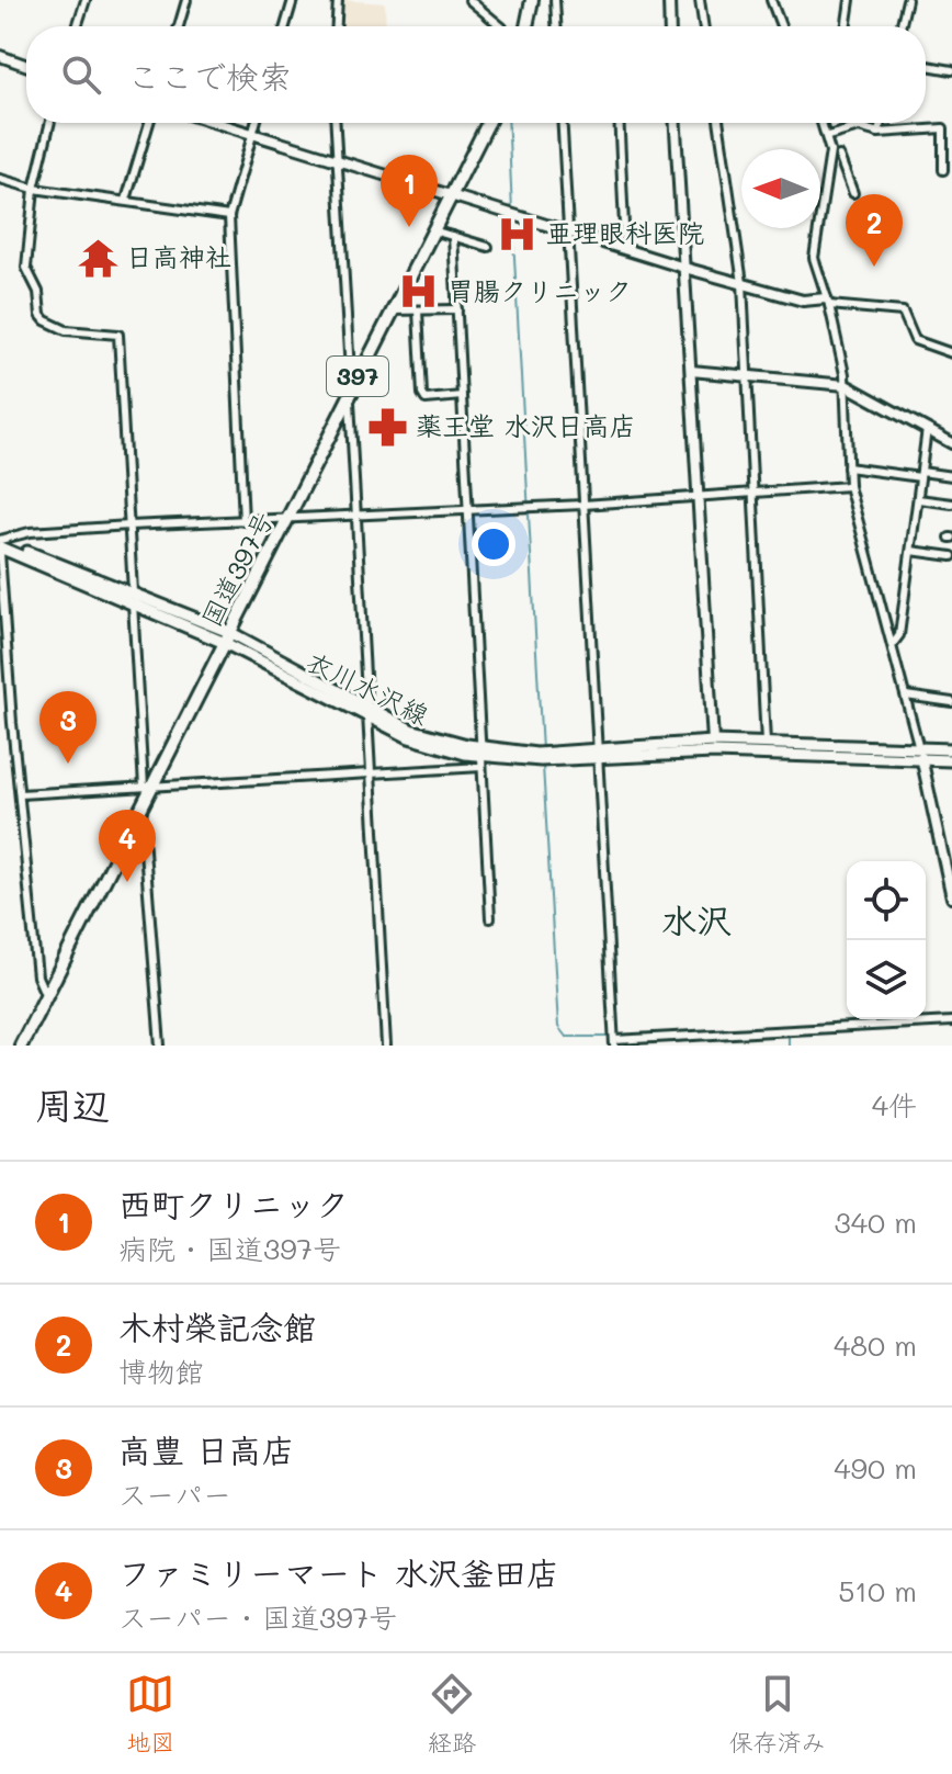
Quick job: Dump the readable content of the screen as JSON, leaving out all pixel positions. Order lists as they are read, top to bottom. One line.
{"streets":{"highway":["397","国道397号"],"main road":["衣川水沢線"]},"crossings":[["国道397号","衣川水沢線"]],"districts":["水沢"],"places":{"hospital":["亜理眼科医院","胃腸クリニック"],"temple":["日高神社"],"pharmacy":["薬王堂 水沢日高店"]},"north":"left","page":{"search":"ここで検索","pins":["1","2","3","4"],"heading":["周辺","4件"],"list":[{"mark":"1","name":"西町クリニック","note":"病院 · 国道397号","value":"340 m"},{"mark":"2","name":"木村榮記念館","note":"博物館","value":"480 m"},{"mark":"3","name":"高豊 日高店","note":"スーパー","value":"490 m"},{"mark":"4","name":"ファミリーマート 水沢釜田店","note":"スーパー · 国道397号","value":"510 m"}],"nav":["地図","経路","保存済み"]}}
